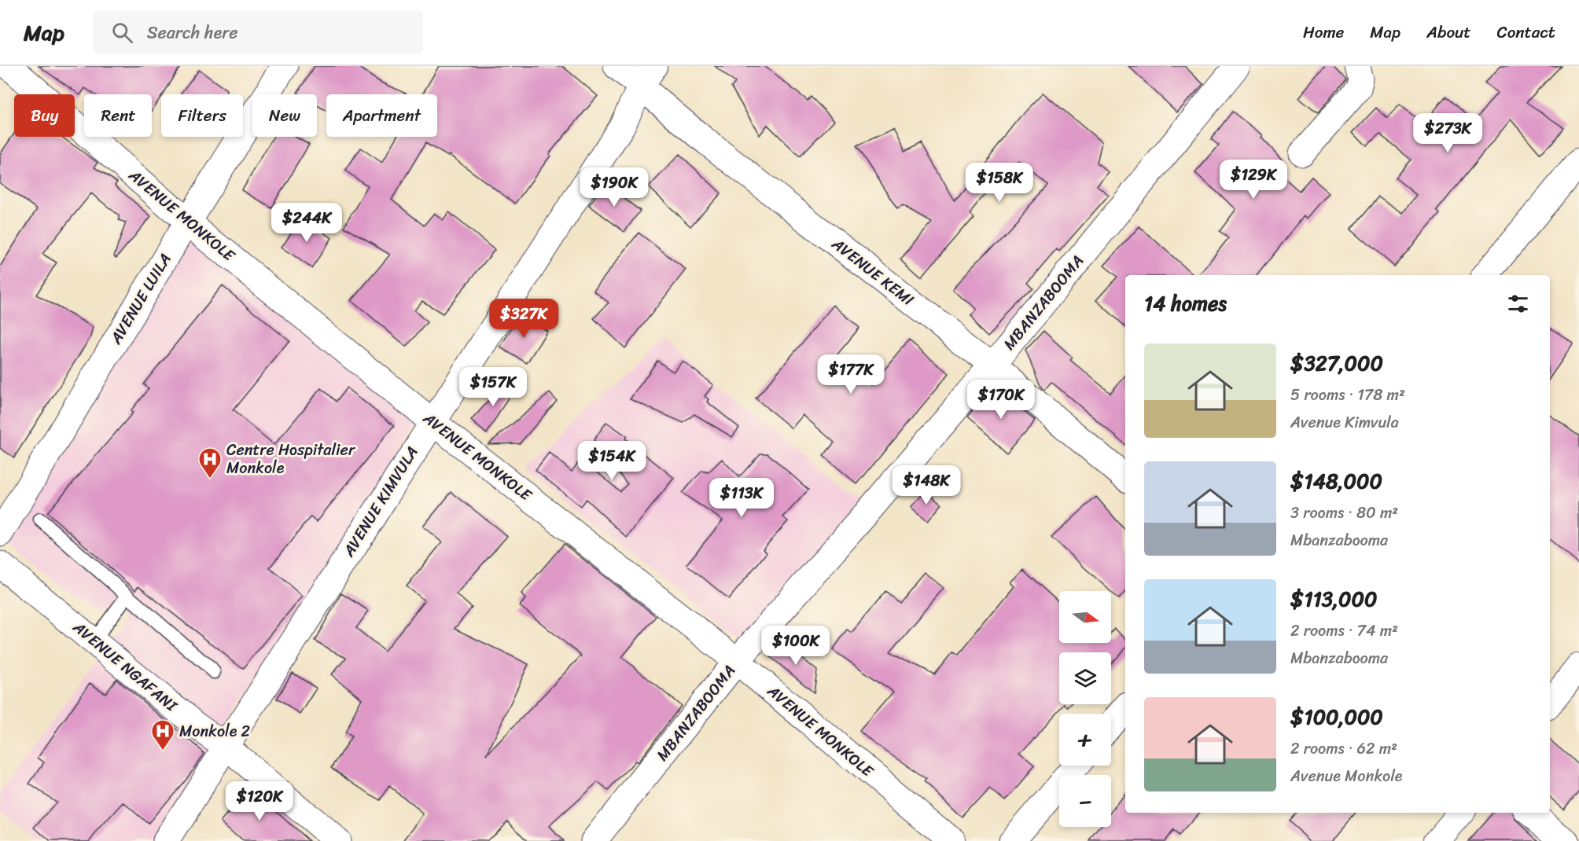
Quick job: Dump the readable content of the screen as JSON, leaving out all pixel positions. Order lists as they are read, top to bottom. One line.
{"streets":{"street":["AVENUE MONKOLE","AVENUE KEMI","AVENUE LUILA","MBANZABOOMA","AVENUE KIMVULA","AVENUE NGAFANI"]},"crossings":[["AVENUE MONKOLE","AVENUE LUILA"],["AVENUE MONKOLE","MBANZABOOMA"],["AVENUE MONKOLE","AVENUE KIMVULA"],["AVENUE KEMI","MBANZABOOMA"],["AVENUE KEMI","AVENUE KIMVULA"],["AVENUE KIMVULA","AVENUE NGAFANI"]],"places":{"hospital":["Centre Hospitalier Monkole","Monkole 2"]},"north":"right","page":{"header":"Map","search":"Search here","nav":["Home","Map","About","Contact"],"chip":["Buy","Rent","Filters","New","Apartment"],"price":["$273K","$129K","$158K","$190K","$244K","$327K","$177K","$157K","$170K","$154K","$148K","$113K","$100K","$120K"],"heading":"14 homes","list":[{"name":"$327,000","note":"5 rooms · 178 m² · Avenue Kimvula"},{"name":"$148,000","note":"3 rooms · 80 m² · Mbanzabooma"},{"name":"$113,000","note":"2 rooms · 74 m² · Mbanzabooma"},{"name":"$100,000","note":"2 rooms · 62 m² · Avenue Monkole"}],"map_buttons":["+","−"]}}
